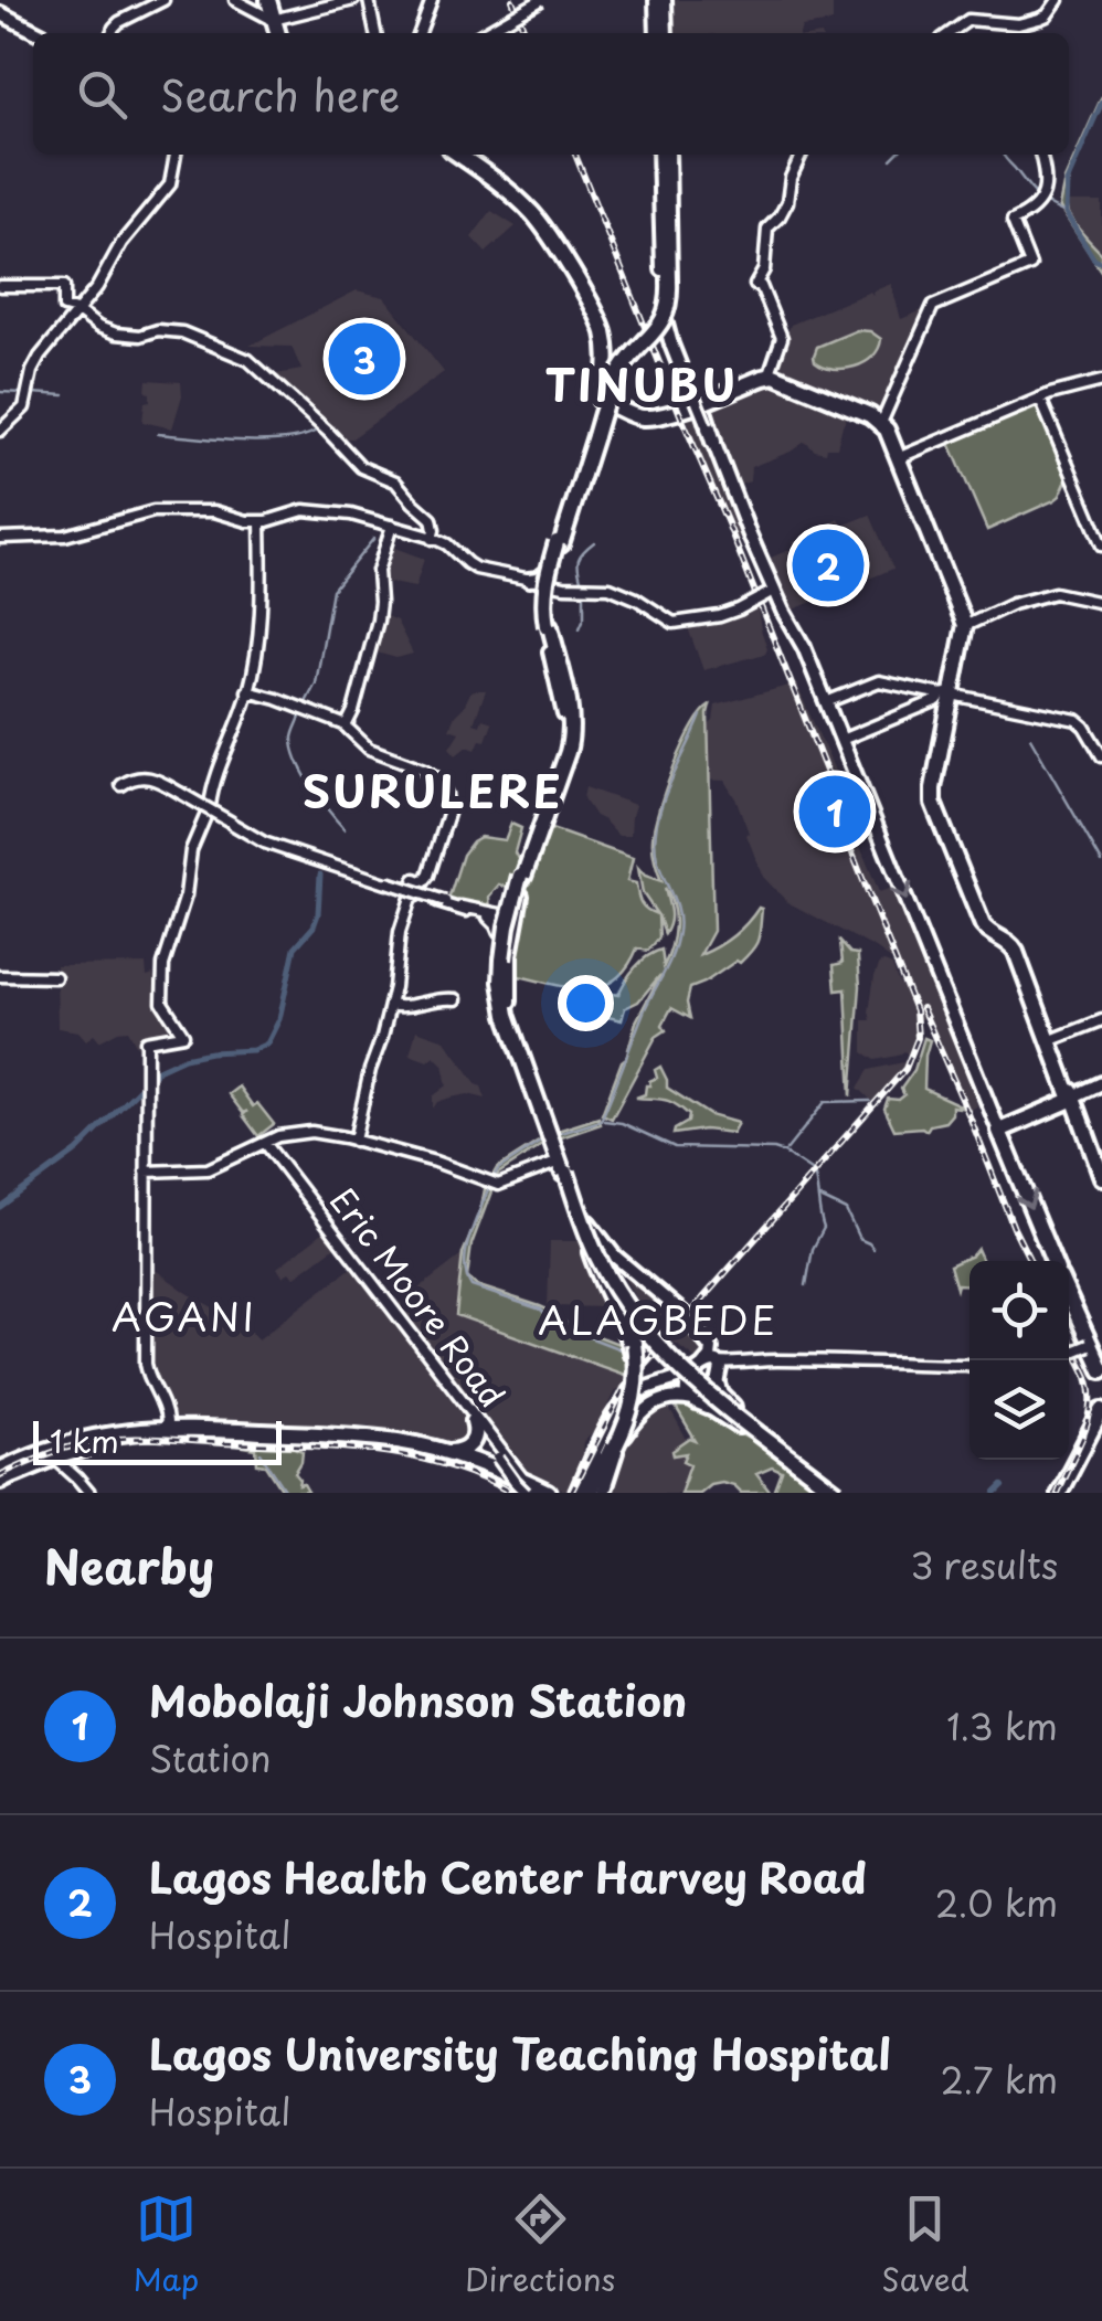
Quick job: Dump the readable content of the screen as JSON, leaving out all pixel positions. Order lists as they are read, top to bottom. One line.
{"streets":{"street":["Eric Moore Road"]},"districts":["TINUBU","SURULERE","AGANI","ALAGBEDE"],"scale_bar":"1 km","page":{"search":"Search here","pins":["3","2","1"],"scale":"1 km","heading":["Nearby","3 results"],"list":[{"mark":"1","name":"Mobolaji Johnson Station","note":"Station","value":"1.3 km"},{"mark":"2","name":"Lagos Health Center Harvey Road","note":"Hospital","value":"2.0 km"},{"mark":"3","name":"Lagos University Teaching Hospital","note":"Hospital","value":"2.7 km"}],"nav":["Map","Directions","Saved"]}}
